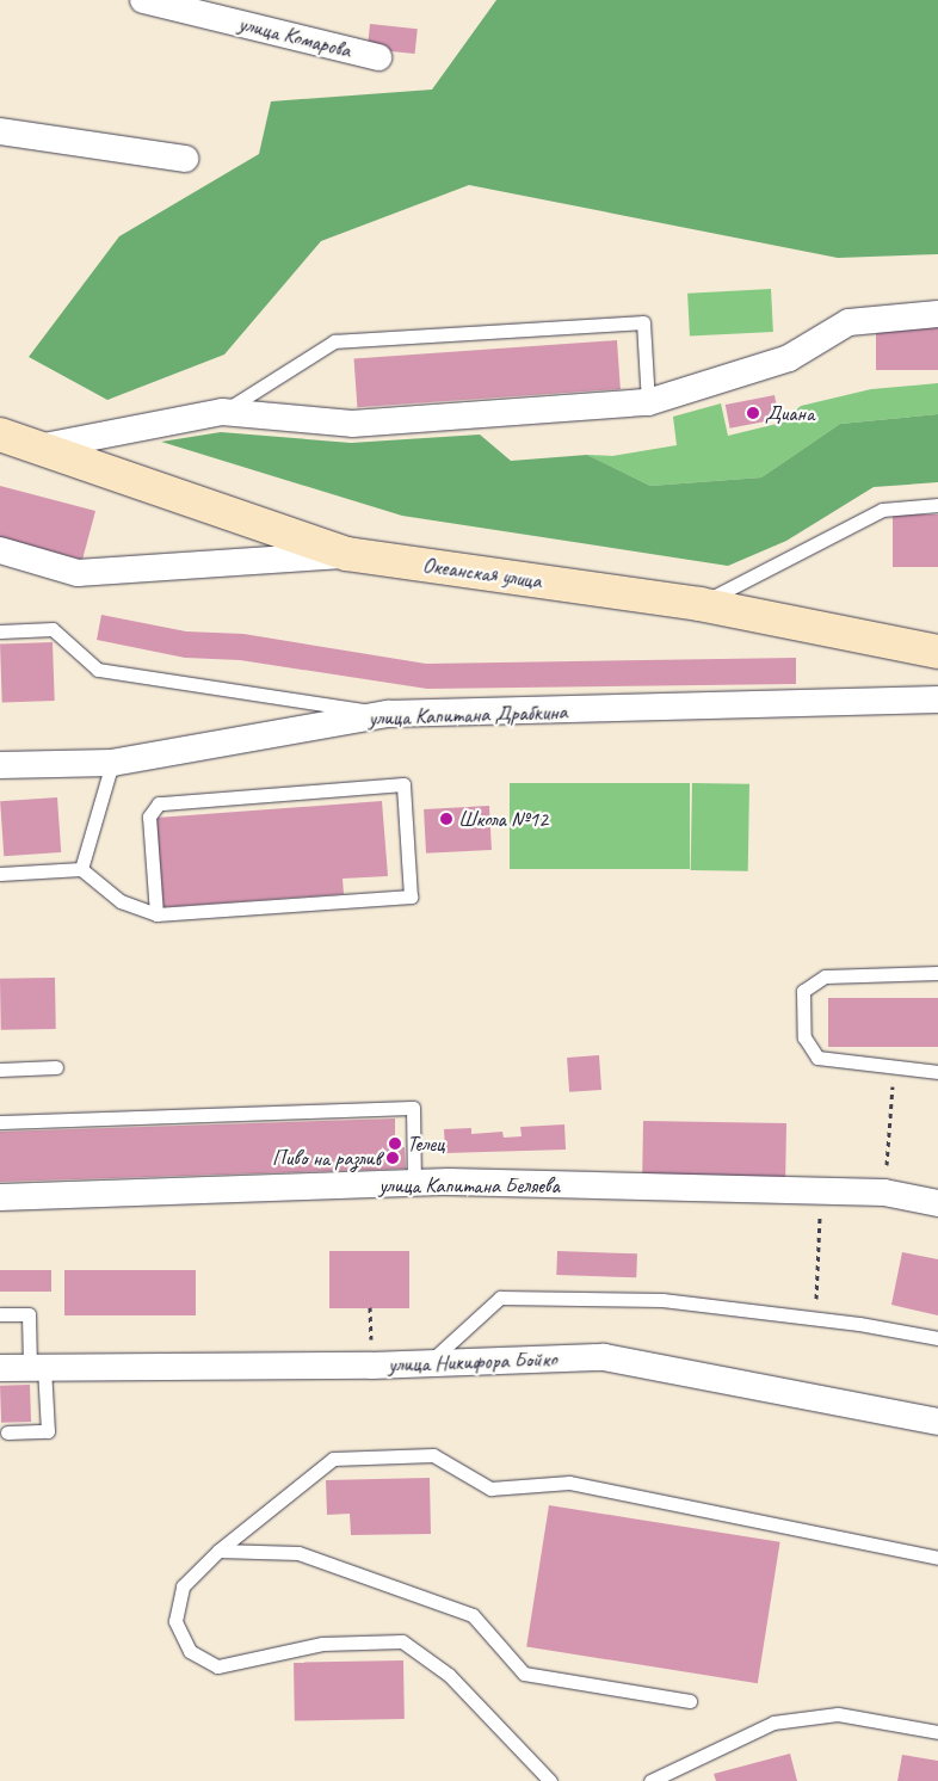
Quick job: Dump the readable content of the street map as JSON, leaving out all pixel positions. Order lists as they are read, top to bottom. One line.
{"streets":{"main road":["Океанская улица"],"street":["улица Комарова","улица Капитана Драбкина","улица Капитана Беляева","улица Никифора Бойко"]},"places":["Диана","Школа №12","Телец","Пиво на разлив"]}
